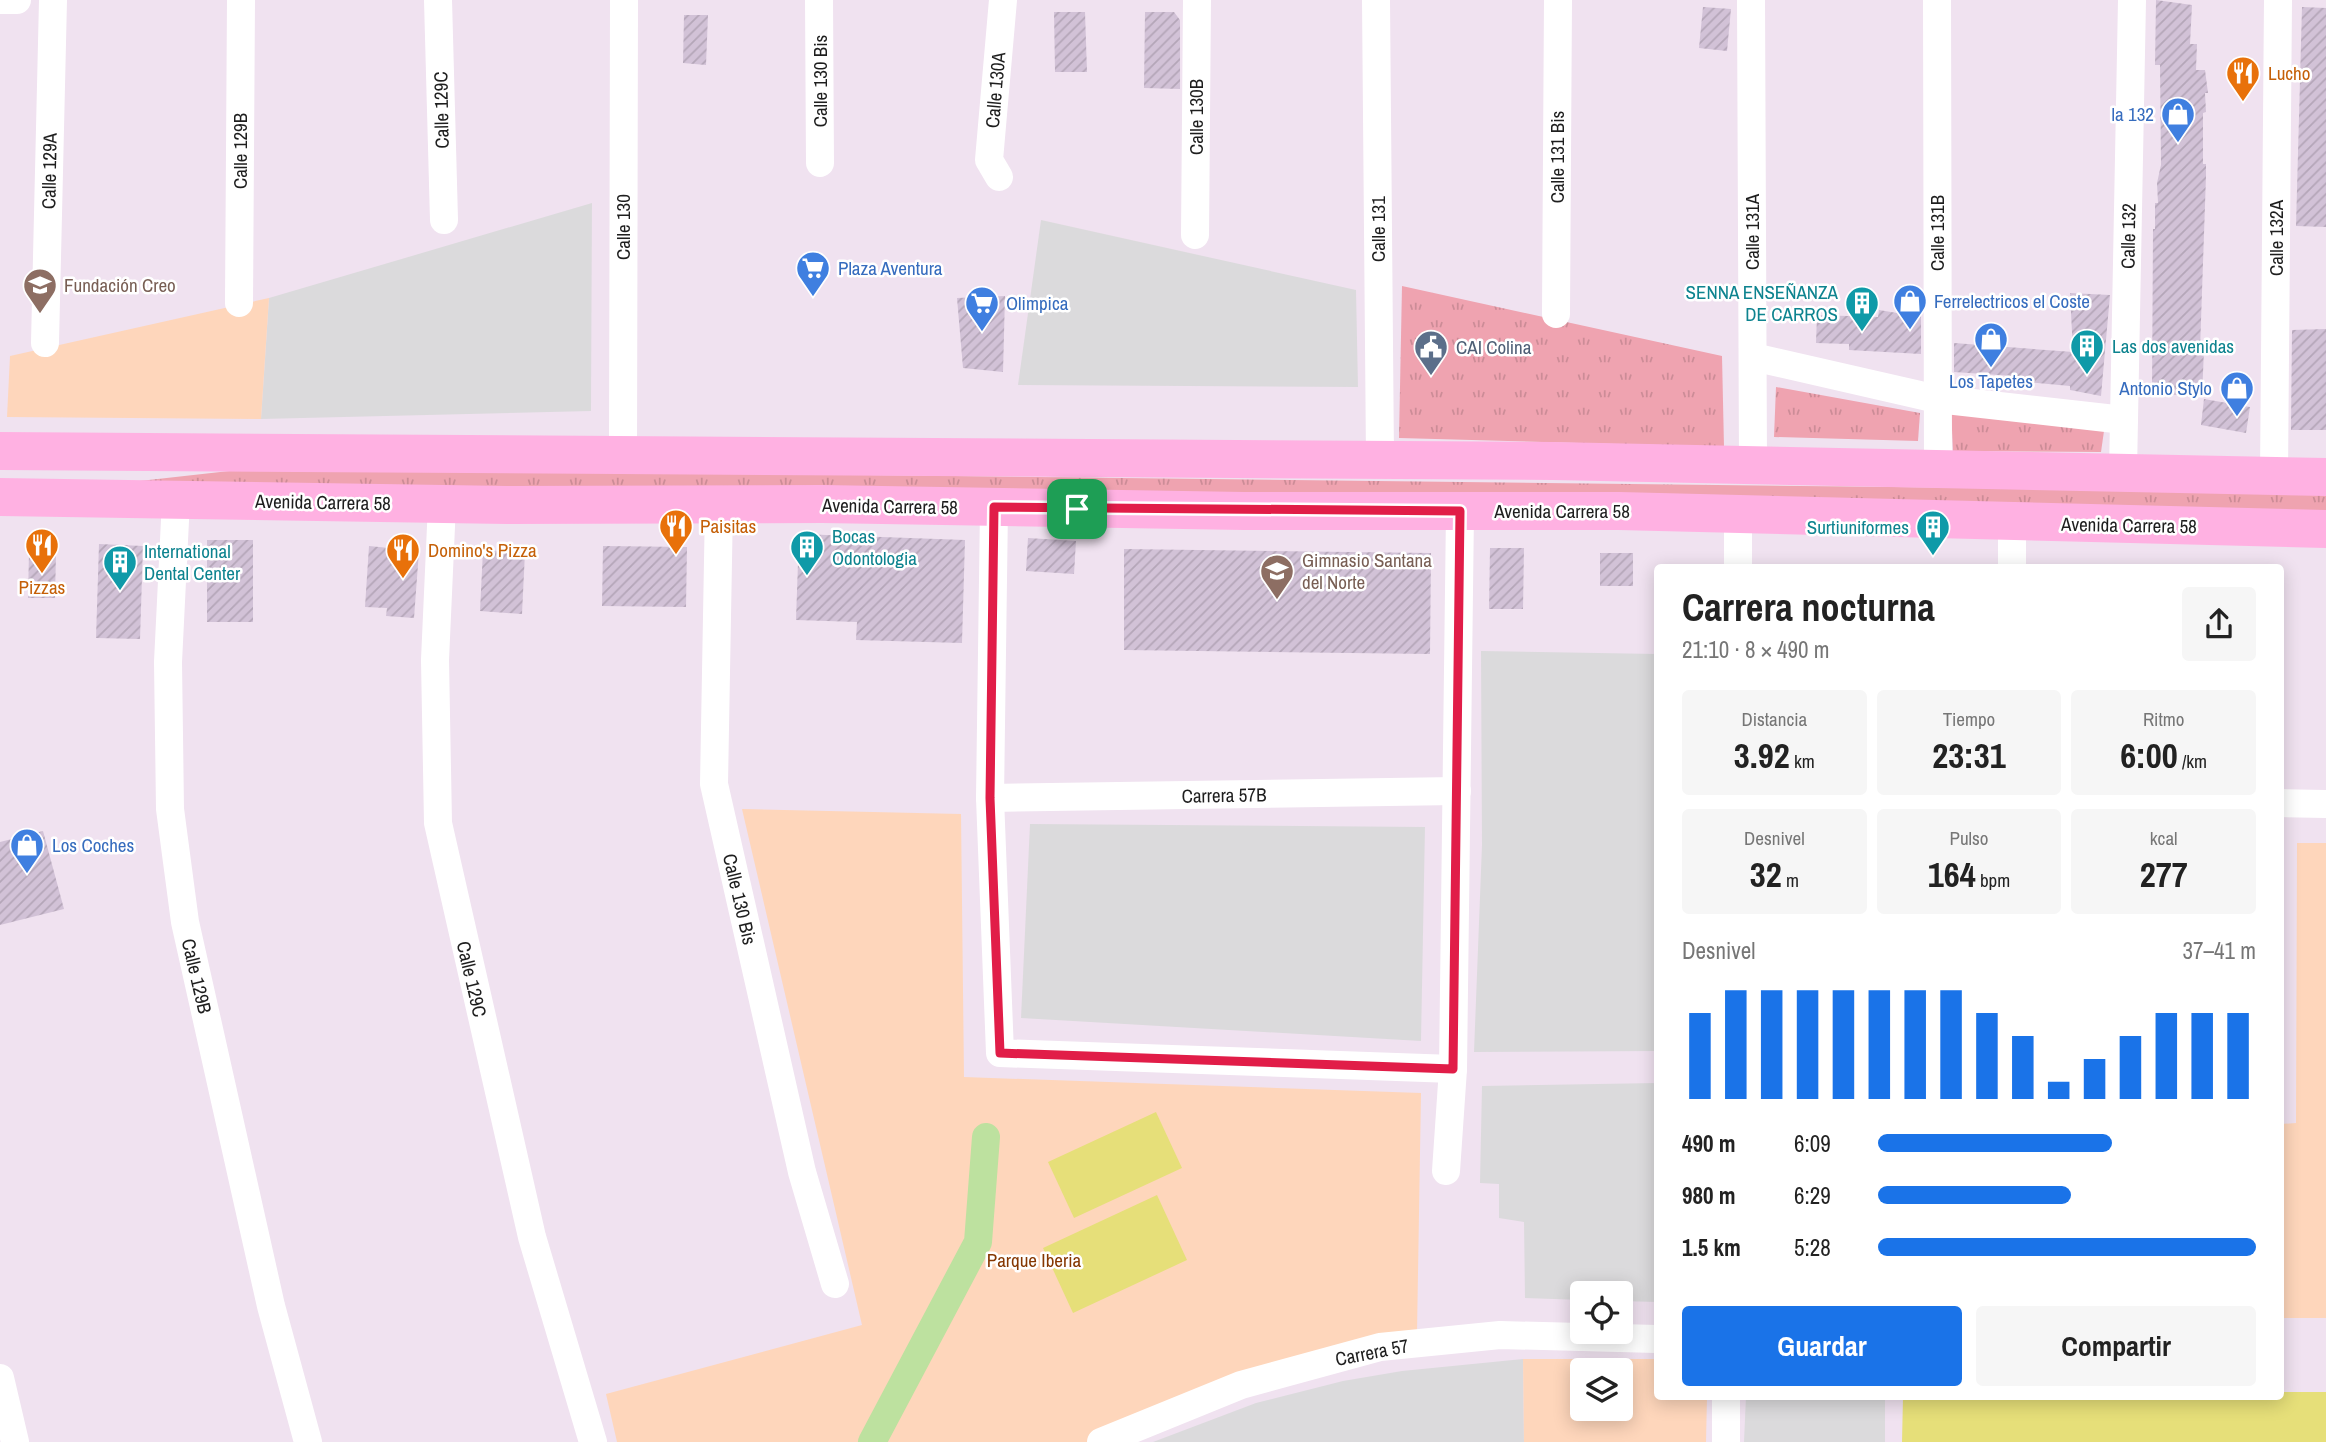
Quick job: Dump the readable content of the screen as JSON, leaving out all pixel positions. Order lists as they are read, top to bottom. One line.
{"streets":{"main road":["Avenida Carrera 58"],"street":["Calle 130 Bis","Calle 130A","Calle 129C","Calle 130B","Calle 129B","Calle 131 Bis","Calle 129A","Calle 130","Calle 131","Calle 131A","Calle 131B","Calle 132","Calle 132A","Carrera 57B","Carrera 57"]},"crossings":[["Calle 130 Bis","Avenida Carrera 58"],["Calle 129C","Avenida Carrera 58"],["Calle 129B","Avenida Carrera 58"]],"parks":["Parque Iberia"],"places":{"restaurant":["Lucho","Paisitas","Pizzas","Domino's Pizza"],"shop":["la 132","Ferrelectricos el Coste","Los Tapetes","Antonio Stylo","Los Coches"],"supermarket":["Plaza Aventura","Olimpica"],"school or university":["Fundación Creo","Gimnasio Santana del Norte"],"building":["SENNA ENSEÑANZA DE CARROS","Las dos avenidas","Surtiuniformes","Bocas Odontologia","International Dental Center"],"public building":["CAI Colina"]},"page":{"heading":["Carrera nocturna","21:10 · 8 × 490 m"],"stats":[["Distancia","3.92 km"],["Tiempo","23:31"],["Ritmo","6:00 /km"],["Desnivel","32 m"],["Pulso","164 bpm"],["kcal","277"]],"chart":["Desnivel","37–41 m"],"list":[{"name":"490 m","note":"6:09"},{"name":"980 m","note":"6:29"},{"name":"1.5 km","note":"5:28"}],"buttons":["Guardar","Compartir"]}}
